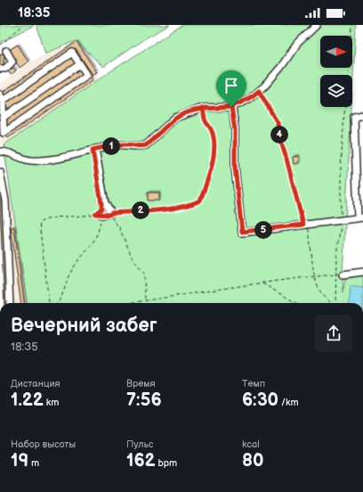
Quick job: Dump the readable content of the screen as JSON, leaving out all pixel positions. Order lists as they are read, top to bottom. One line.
{"north":"right","page":{"status":"18:35","pins":["4","1","2","5"],"heading":["Вечерний забег","18:35"],"stats":[["Дистанция","1.22 km"],["Время","7:56"],["Темп","6:30 /km"],["Набор высоты","19 m"],["Пульс","162 bpm"],["kcal","80"]]}}
